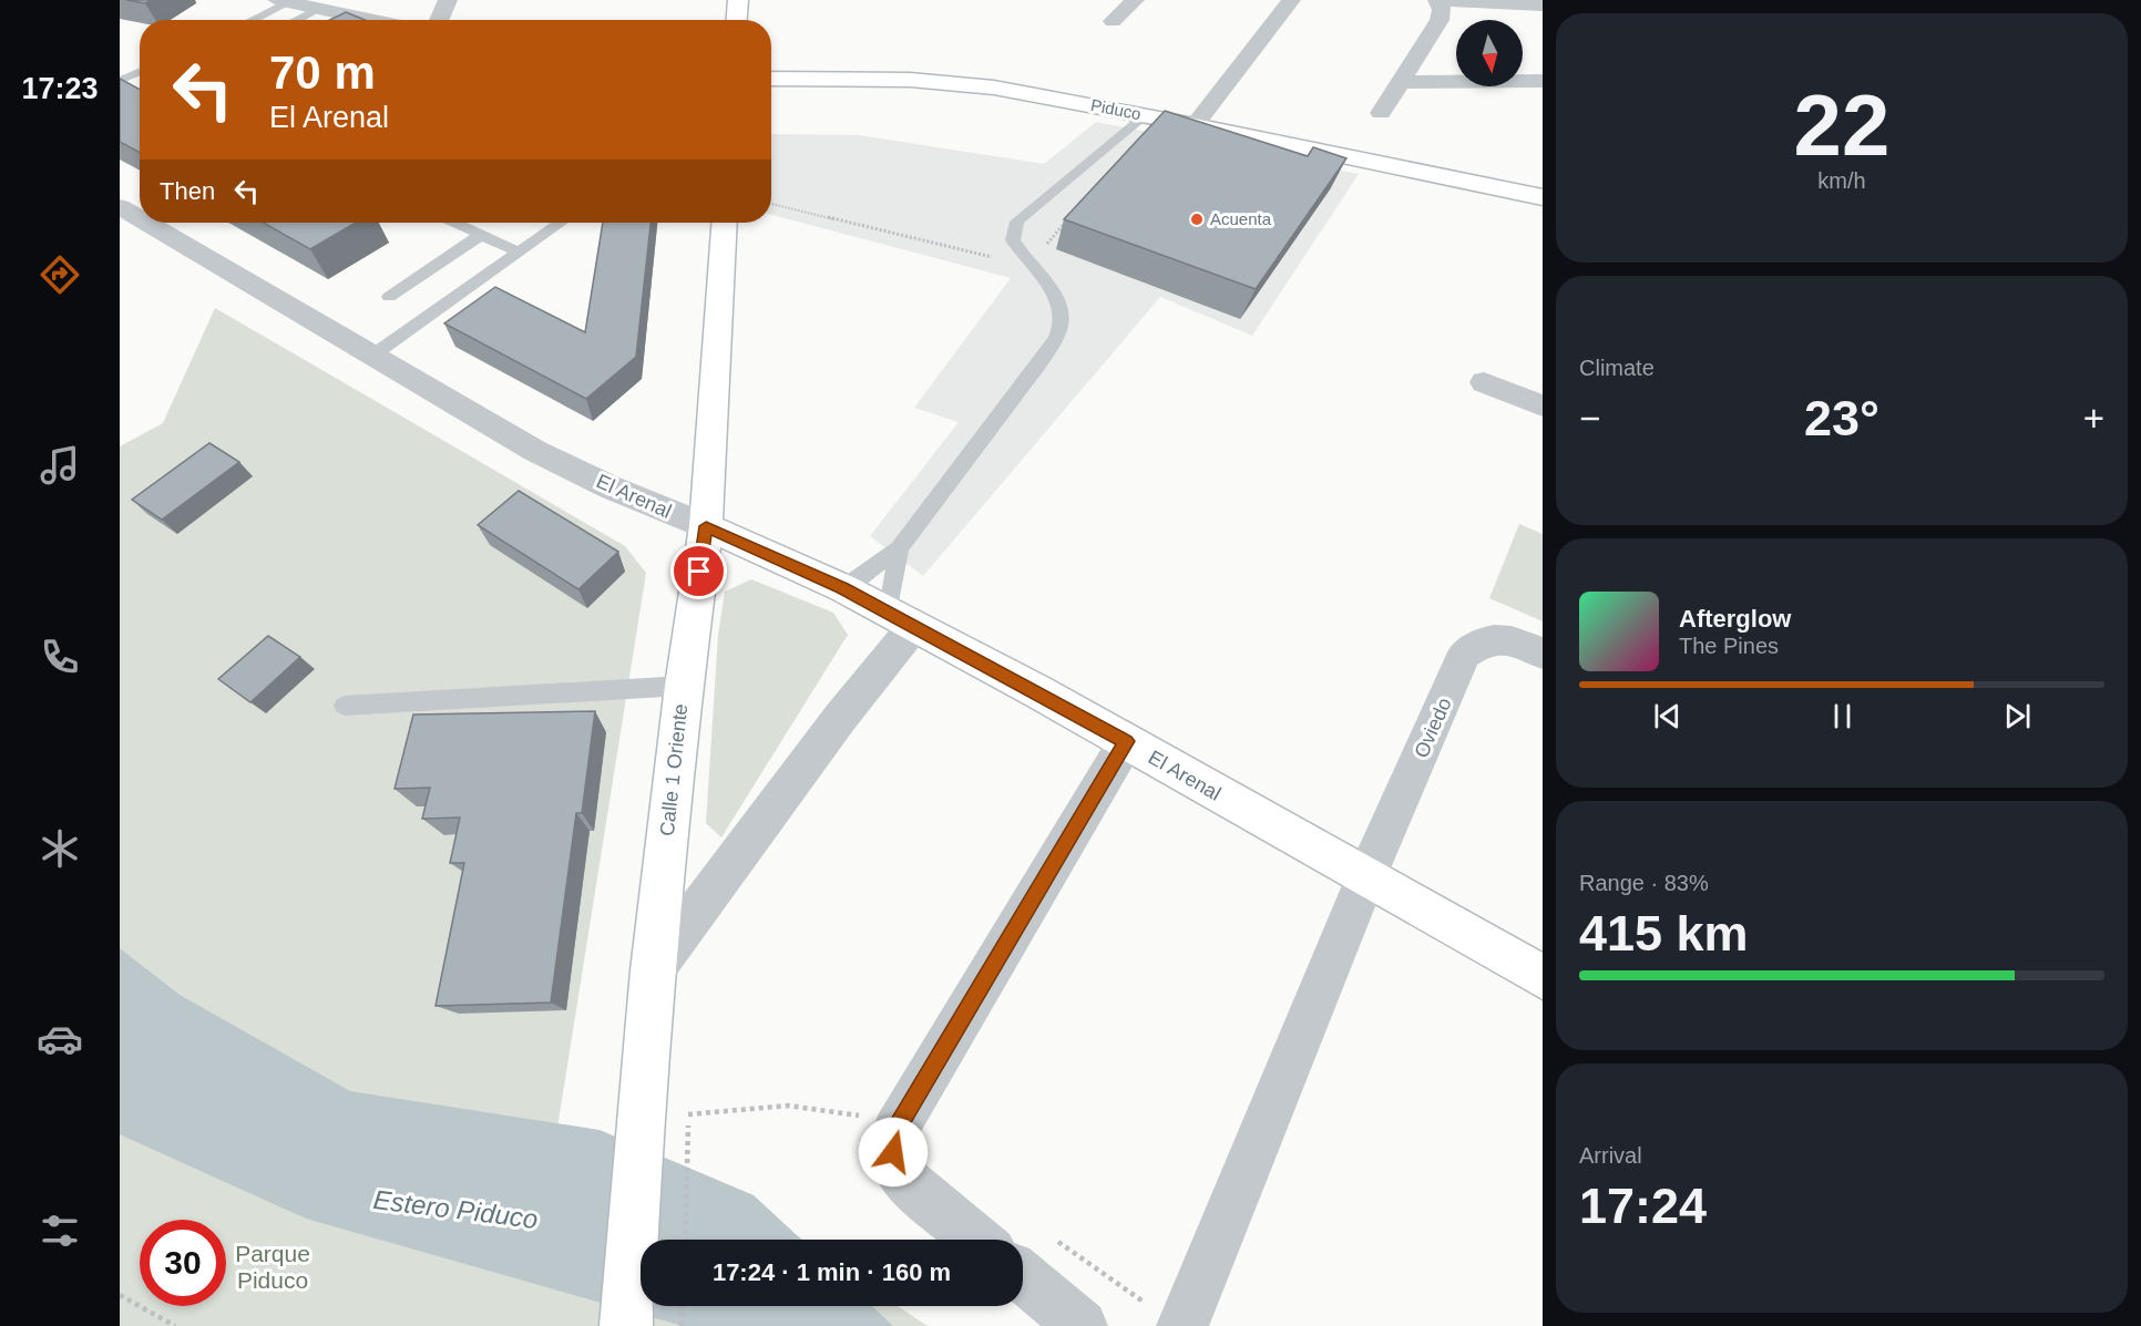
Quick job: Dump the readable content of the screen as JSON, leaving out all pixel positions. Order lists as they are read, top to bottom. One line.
{"streets":{"street":["Piduco","El Arenal","Oviedo","Calle 1 Oriente"]},"crossings":[["El Arenal","Oviedo"],["El Arenal","Calle 1 Oriente"]],"water":["Estero Piduco"],"parks":["Parque Piduco"],"places":["Acuenta"],"north":"bottom","page":{"tabs":"17:23","tile":[["22","km/h"],"Climate",["Range · 83%","415 km"],["Arrival","17:24"]],"turn":["70 m","El Arenal"],"then":"Then","heat":["−","23°","+"],"song":["Afterglow","The Pines"],"limit":"30","trip":"17:24 · 1 min · 160 m"}}
